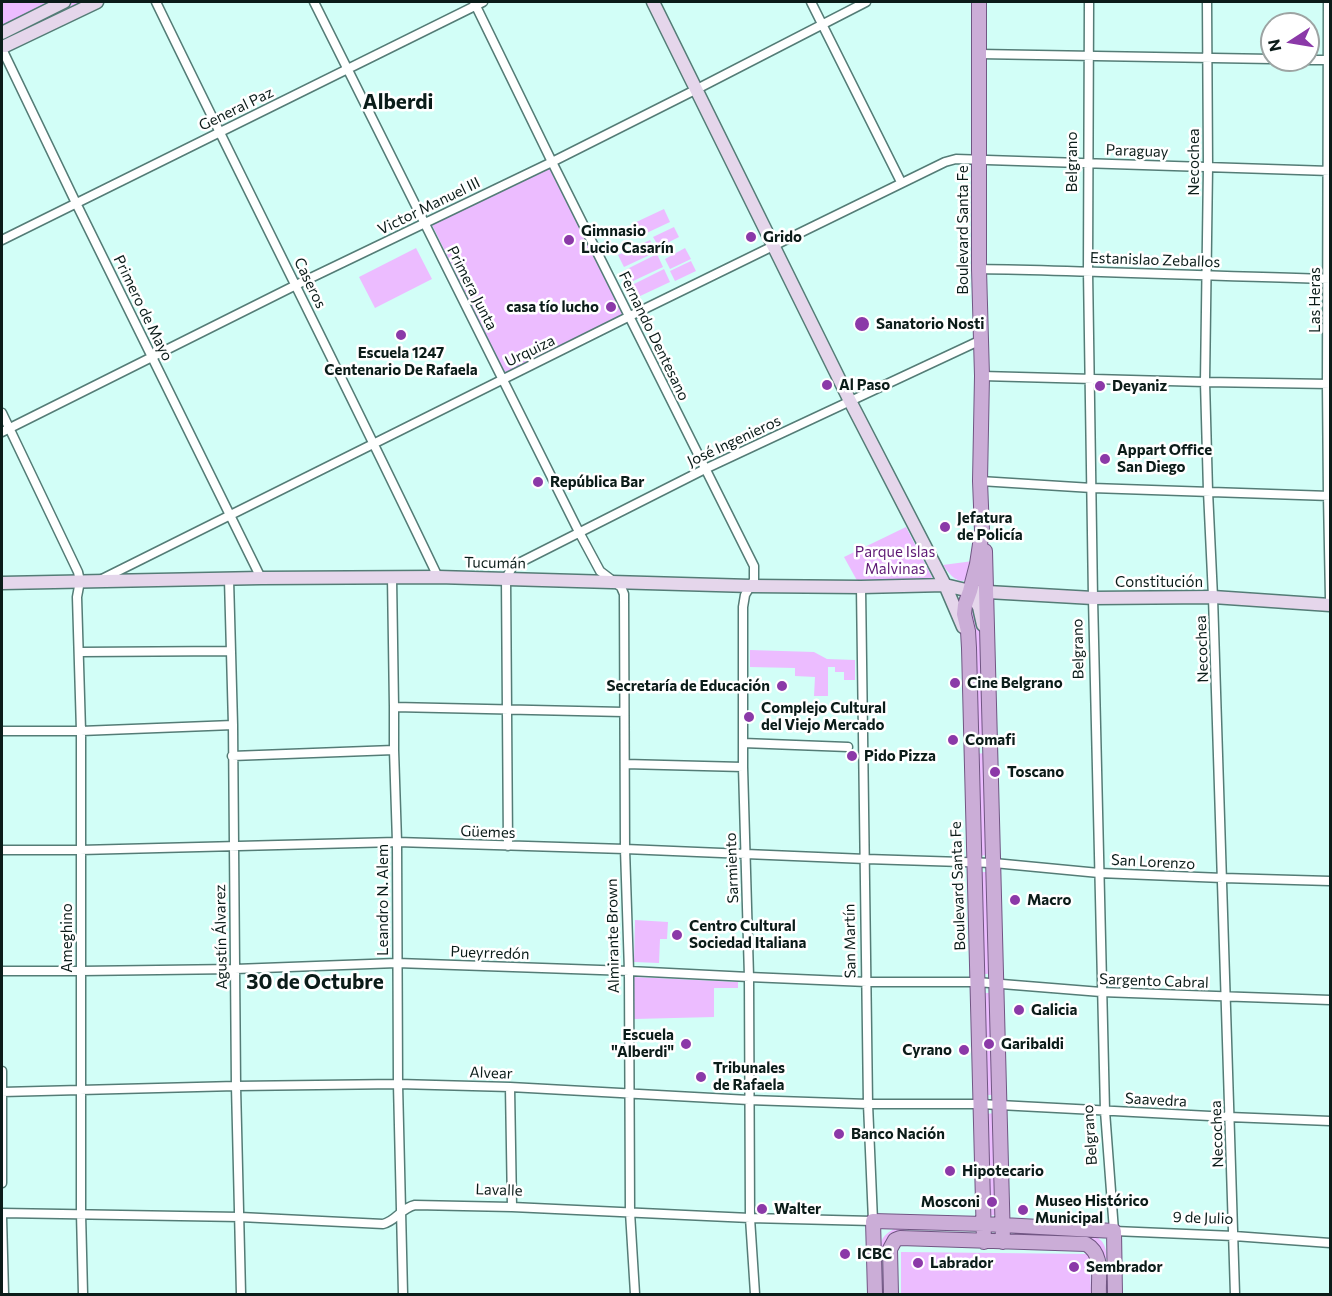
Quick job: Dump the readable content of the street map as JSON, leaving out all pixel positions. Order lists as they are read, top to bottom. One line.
{"streets":{"main road":["Belgrano","Boulevard Santa Fe","San Martín","Lavalle","9 de Julio"],"street":["General Paz","Paraguay","Necochea","Victor Manuel III","Estanislao Zeballos","Caseros","Primera Junta","Las Heras","Primero de Mayo","Fernando Dentesano","Urquiza","José Ingenieros","Tucumán","Constitución","Güemes","San Lorenzo","Sarmiento","Leandro N. Alem","Almirante Brown","Agustín Álvarez","Ameghino","Pueyrredón","Sargento Cabral","Alvear","Saavedra"]},"crossings":[["General Paz","Caseros"],["General Paz","Primera Junta"],["General Paz","Primero de Mayo"],["General Paz","Fernando Dentesano"],["Paraguay","Belgrano"],["Paraguay","Necochea"],["Paraguay","Boulevard Santa Fe"],["Paraguay","Las Heras"],["Paraguay","Urquiza"],["Belgrano","Estanislao Zeballos"],["Belgrano","Constitución"],["Belgrano","San Lorenzo"],["Belgrano","Sargento Cabral"],["Belgrano","Saavedra"],["Belgrano","9 de Julio"],["Necochea","Estanislao Zeballos"],["Necochea","Constitución"],["Necochea","San Lorenzo"],["Necochea","Sargento Cabral"],["Necochea","Saavedra"],["Necochea","9 de Julio"],["Victor Manuel III","Caseros"],["Victor Manuel III","Primera Junta"],["Victor Manuel III","Primero de Mayo"],["Victor Manuel III","Fernando Dentesano"],["Boulevard Santa Fe","Estanislao Zeballos"],["Boulevard Santa Fe","Urquiza"],["Boulevard Santa Fe","José Ingenieros"],["Boulevard Santa Fe","Tucumán"],["Boulevard Santa Fe","Constitución"],["Boulevard Santa Fe","Güemes"],["Boulevard Santa Fe","San Lorenzo"],["Boulevard Santa Fe","Pueyrredón"],["Boulevard Santa Fe","Sargento Cabral"],["Boulevard Santa Fe","Alvear"],["Boulevard Santa Fe","Saavedra"],["Boulevard Santa Fe","Lavalle"],["Boulevard Santa Fe","9 de Julio"],["Estanislao Zeballos","Las Heras"],["Caseros","Urquiza"],["Caseros","Tucumán"],["Primera Junta","Urquiza"],["Primera Junta","José Ingenieros"],["Primera Junta","Tucumán"],["Primera Junta","Almirante Brown"],["Primero de Mayo","Urquiza"],["Primero de Mayo","Tucumán"],["Fernando Dentesano","Urquiza"],["Fernando Dentesano","José Ingenieros"],["Fernando Dentesano","Tucumán"],["Fernando Dentesano","Sarmiento"],["Urquiza","Tucumán"],["José Ingenieros","Tucumán"],["Tucumán","Constitución"],["Tucumán","Sarmiento"],["Tucumán","Leandro N. Alem"],["Tucumán","Almirante Brown"],["Tucumán","Agustín Álvarez"],["Tucumán","Ameghino"],["Tucumán","San Martín"],["Güemes","San Lorenzo"],["Güemes","Sarmiento"],["Güemes","Leandro N. Alem"],["Güemes","Almirante Brown"],["Güemes","Agustín Álvarez"],["Güemes","Ameghino"],["Güemes","San Martín"],["Sarmiento","Pueyrredón"],["Sarmiento","Alvear"],["Sarmiento","Lavalle"],["Leandro N. Alem","Pueyrredón"],["Leandro N. Alem","Alvear"],["Leandro N. Alem","Lavalle"],["Almirante Brown","Pueyrredón"],["Almirante Brown","Alvear"],["Almirante Brown","Lavalle"],["Agustín Álvarez","Pueyrredón"],["Agustín Álvarez","Alvear"],["Agustín Álvarez","Lavalle"],["Ameghino","Pueyrredón"],["Ameghino","Alvear"],["Ameghino","Lavalle"],["San Martín","Pueyrredón"],["San Martín","Alvear"],["San Martín","Lavalle"],["Pueyrredón","Sargento Cabral"],["Alvear","Saavedra"],["Lavalle","9 de Julio"]],"districts":["Alberdi","30 de Octubre"],"parks":["Parque Islas Malvinas"],"places":["Grido","Gimnasio Lucio Casarín","casa tío lucho","Sanatorio Nosti","Escuela 1247 Centenario De Rafaela","Al Paso","Deyaniz","Appart Office San Diego","República Bar","Jefatura de Policía","Cine Belgrano","Secretaría de Educación","Complejo Cultural del Viejo Mercado","Comafi","Pido Pizza","Toscano","Macro","Centro Cultural Sociedad Italiana","Galicia","Escuela \"Alberdi\"","Garibaldi","Cyrano","Tribunales de Rafaela","Banco Nación","Hipotecario","Mosconi","Walter","Museo Histórico Municipal","ICBC","Labrador","Sembrador"],"north":"left"}
